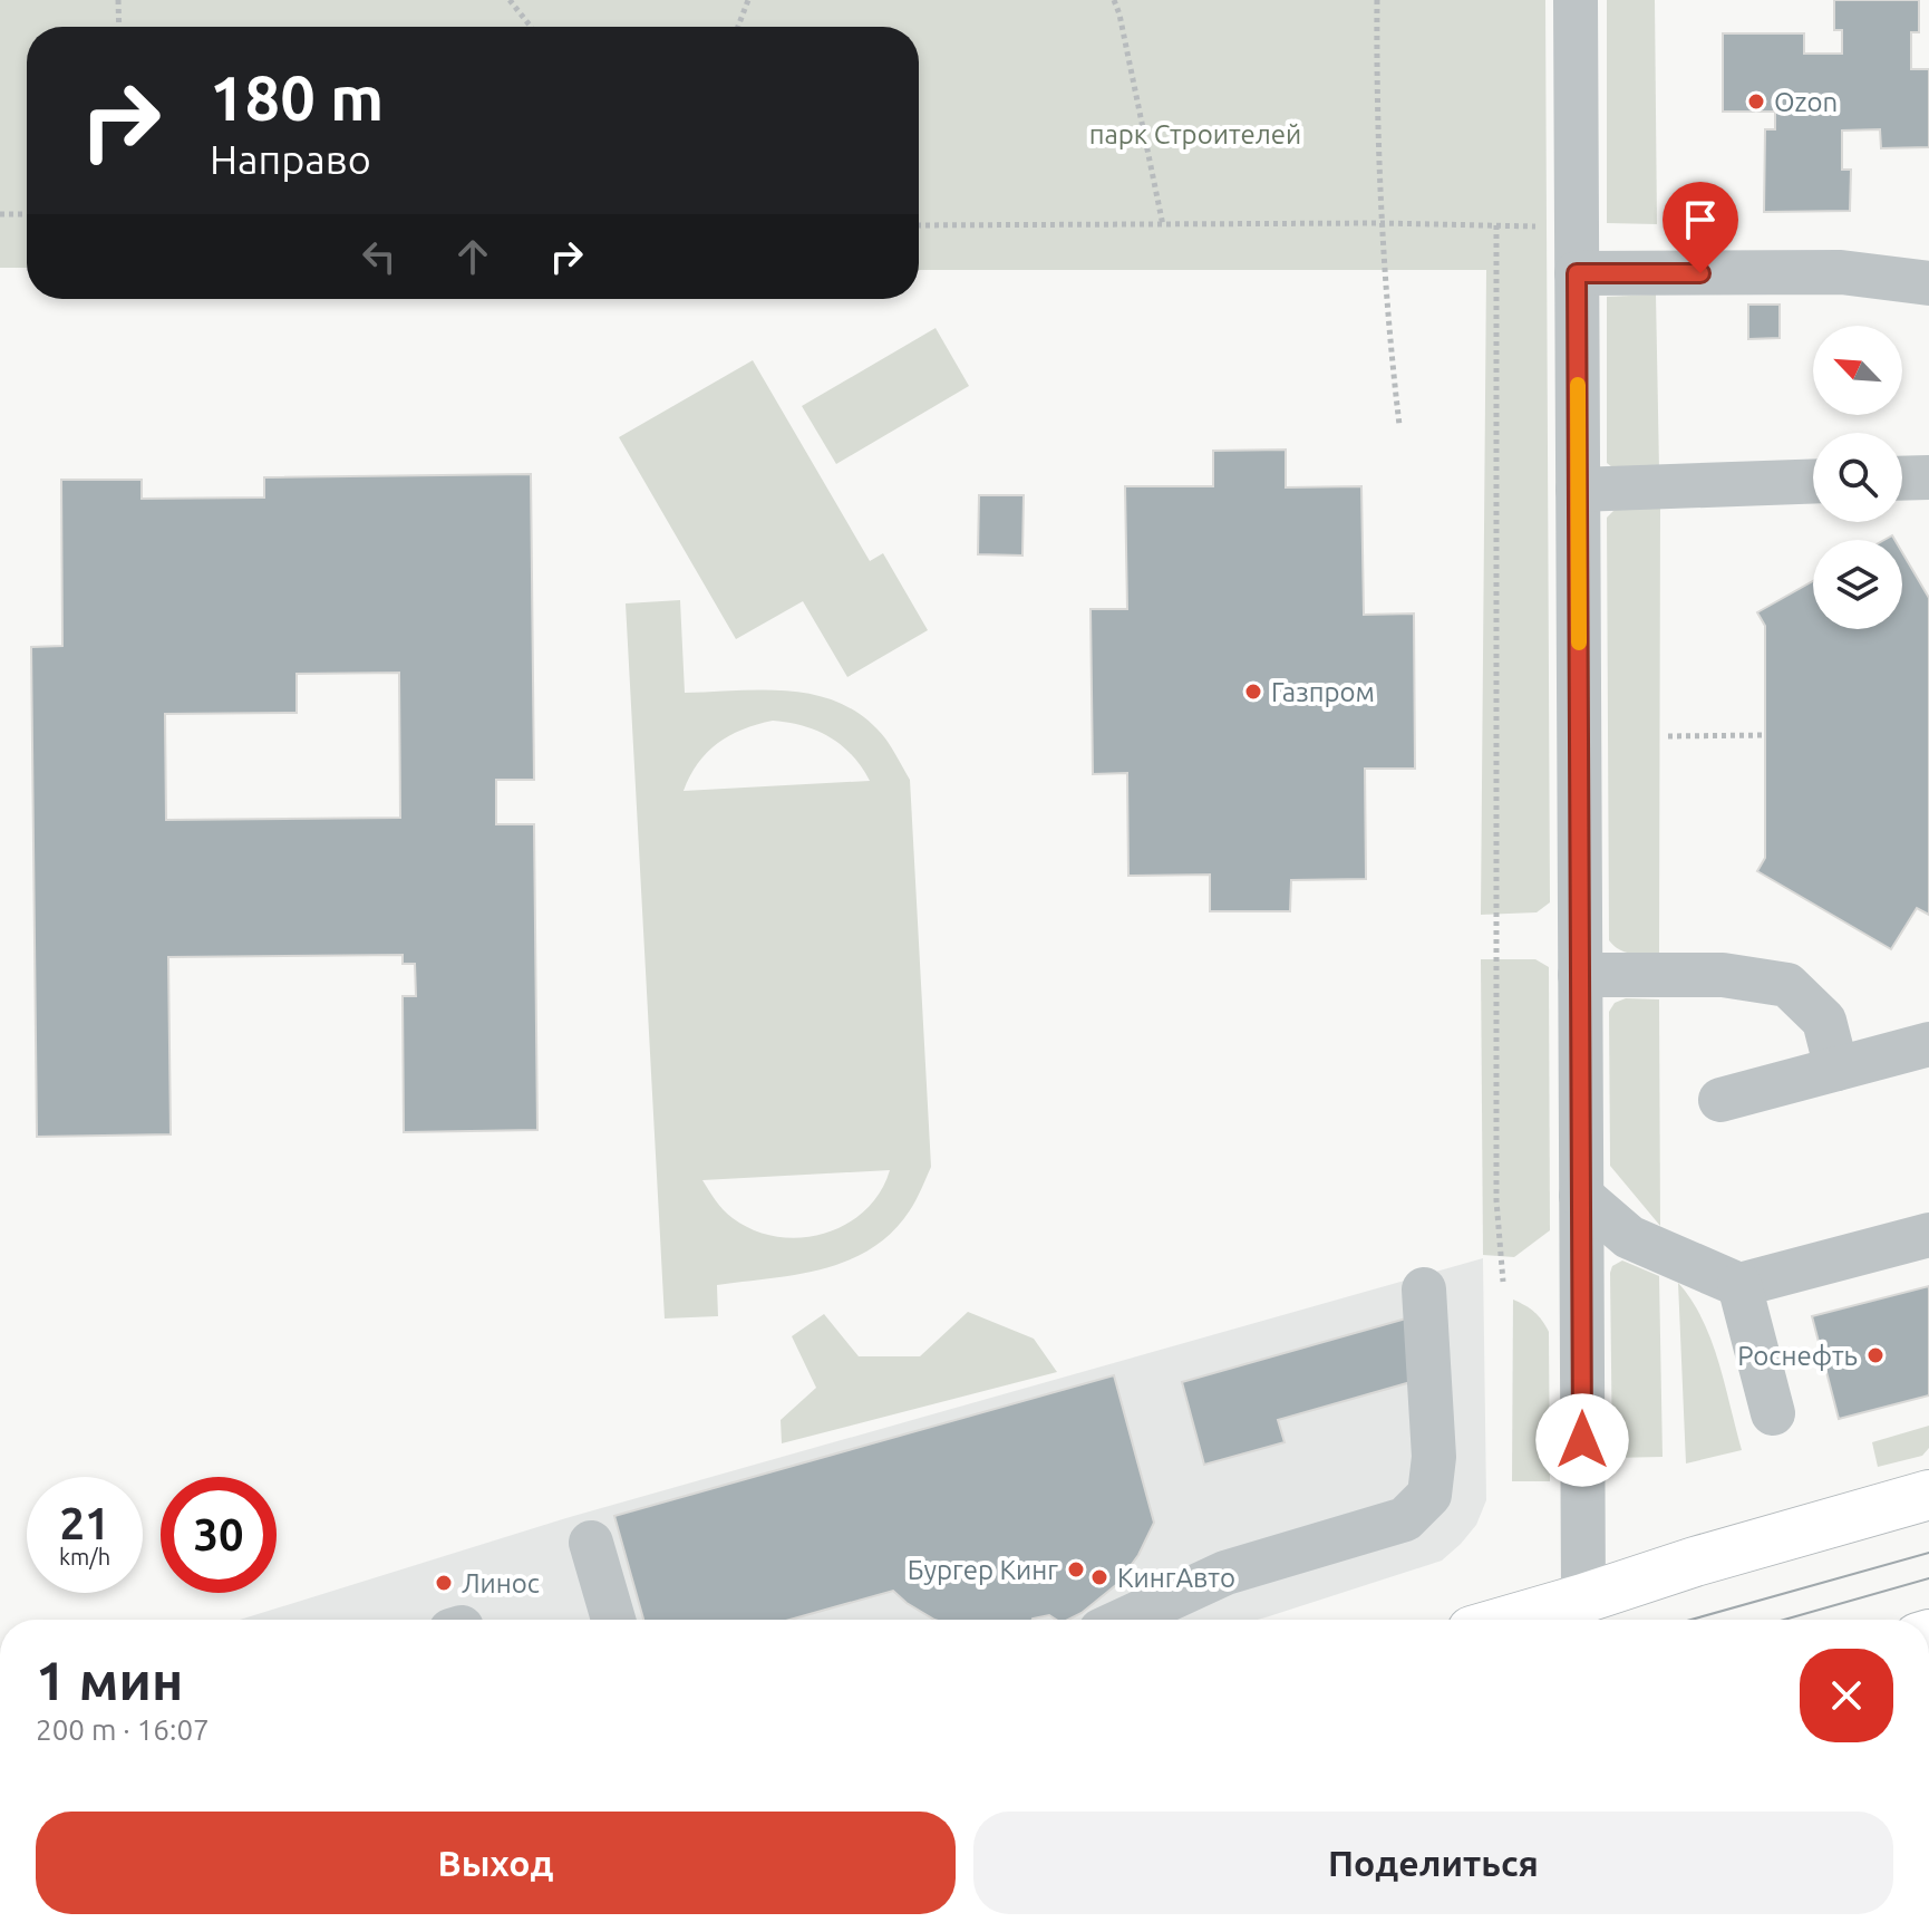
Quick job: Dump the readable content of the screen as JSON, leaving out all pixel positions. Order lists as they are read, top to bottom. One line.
{"parks":["парк Строителей"],"places":["Ozon","Газпром","Роснефть","Бургер Кинг","КингАвто","Линос"],"north":"top left","page":{"turn":["180 m","Направо"],"speed":"21 km/h","limit":"30","heading":["1 мин","200 m · 16:07"],"buttons":["Выход","Поделиться"]}}
